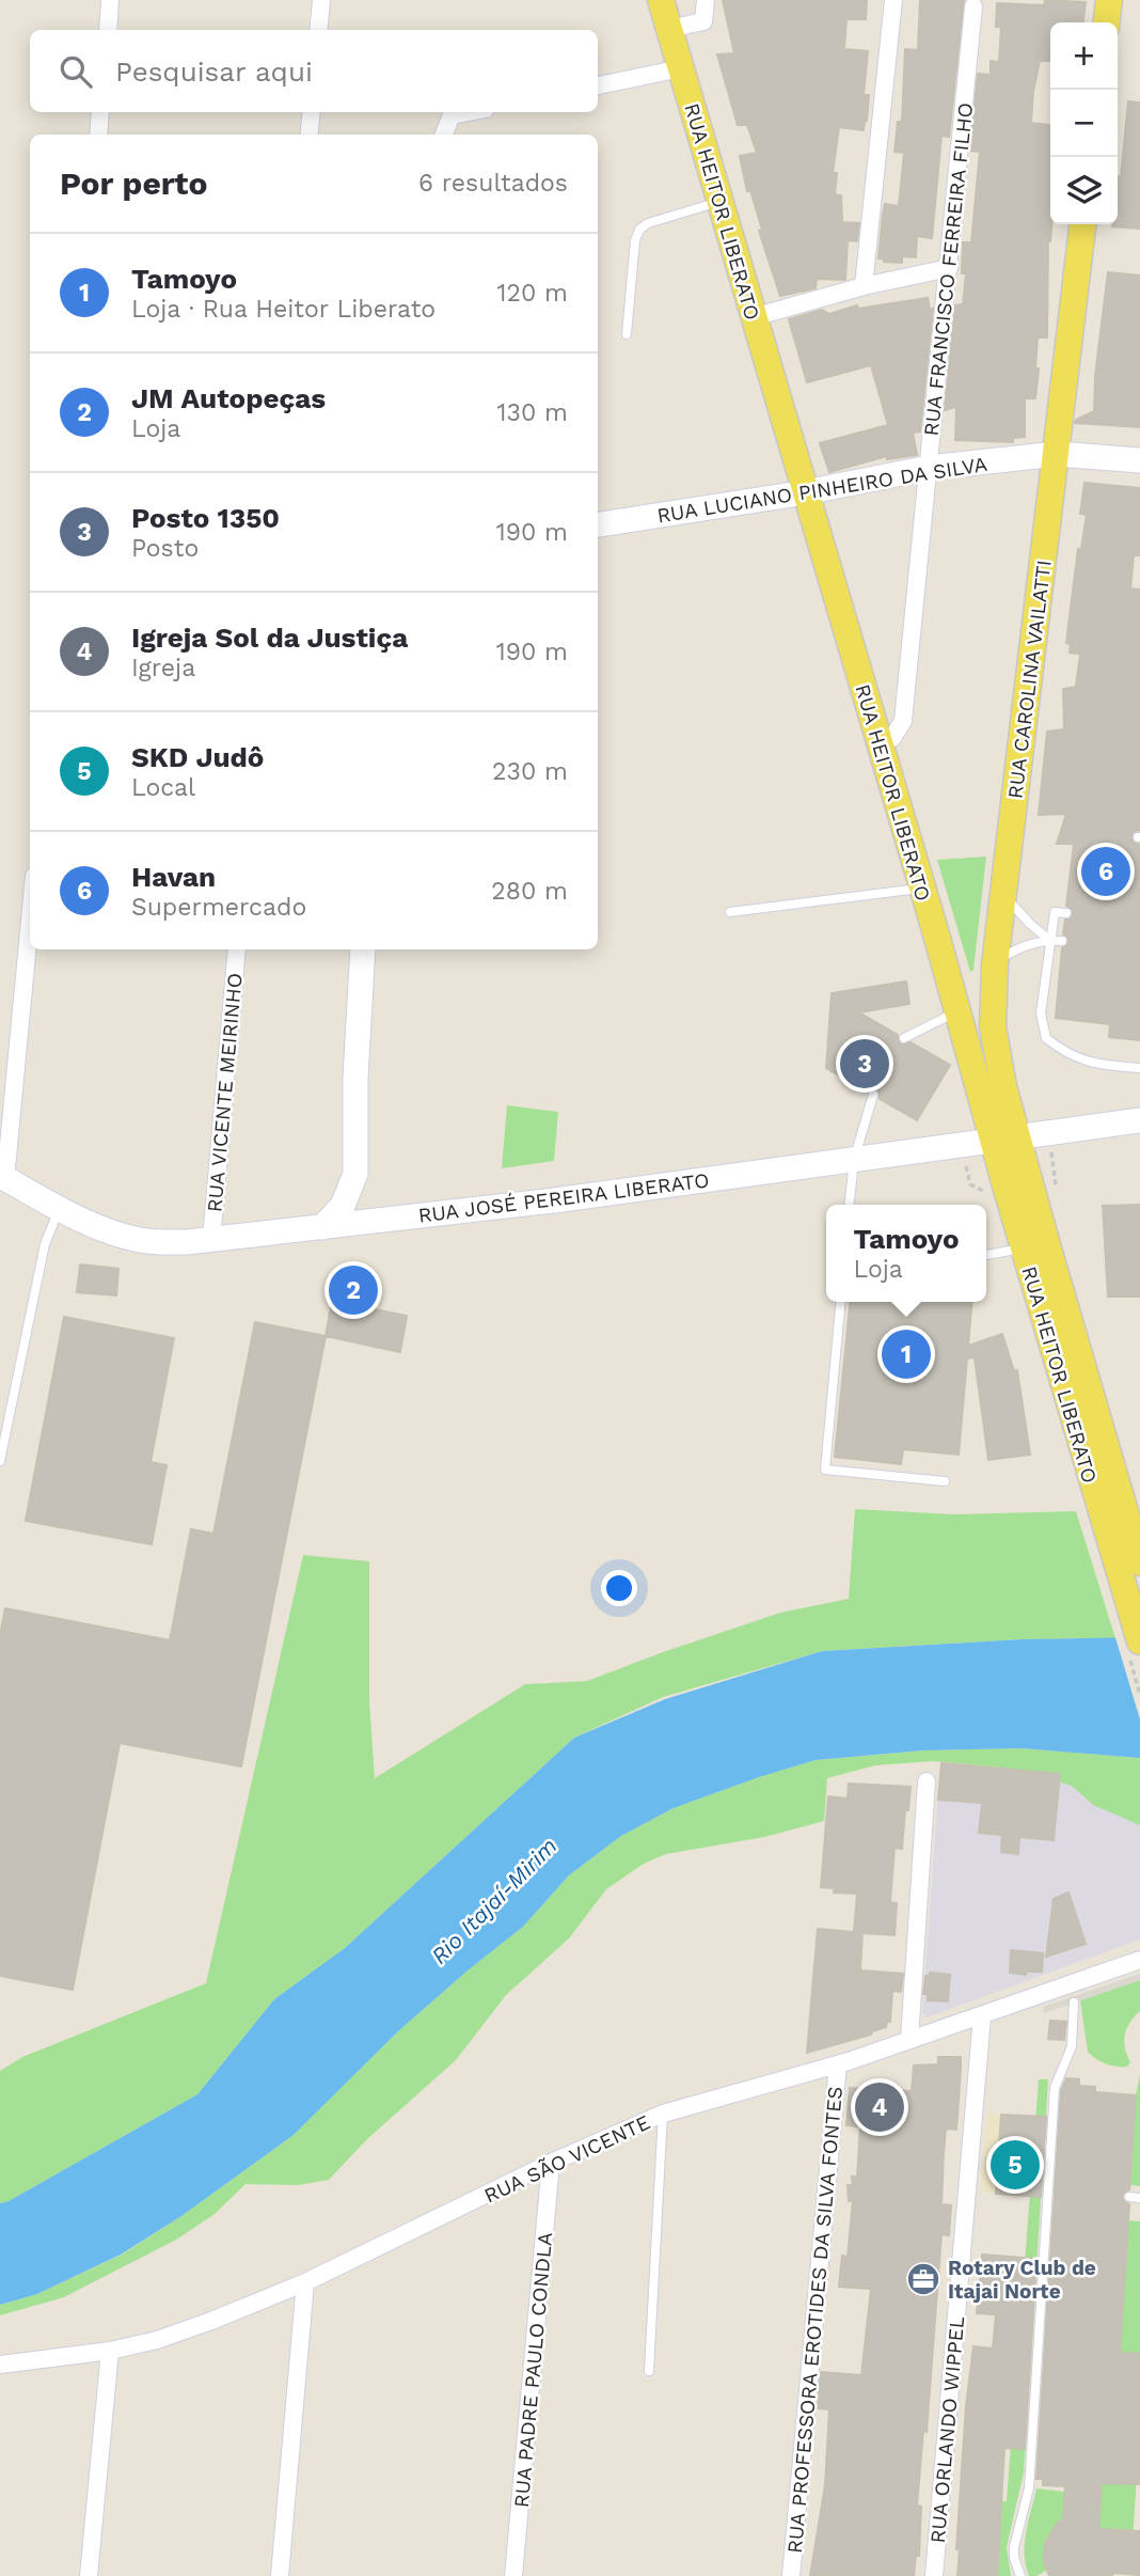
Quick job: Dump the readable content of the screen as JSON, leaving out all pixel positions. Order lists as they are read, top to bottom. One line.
{"streets":{"main road":["RUA HEITOR LIBERATO","RUA LUCIANO PINHEIRO DA SILVA","RUA CAROLINA VAILATTI","RUA JOSÉ PEREIRA LIBERATO"],"street":["RUA FRANCISCO FERREIRA FILHO","RUA VICENTE MEIRINHO","RUA SÃO VICENTE","RUA PROFESSORA EROTIDES DA SILVA FONTES","RUA PADRE PAULO CONDLA","RUA ORLANDO WIPPEL"]},"crossings":[["RUA HEITOR LIBERATO","RUA FRANCISCO FERREIRA FILHO"],["RUA HEITOR LIBERATO","RUA LUCIANO PINHEIRO DA SILVA"],["RUA HEITOR LIBERATO","RUA CAROLINA VAILATTI"],["RUA HEITOR LIBERATO","RUA JOSÉ PEREIRA LIBERATO"],["RUA FRANCISCO FERREIRA FILHO","RUA LUCIANO PINHEIRO DA SILVA"],["RUA LUCIANO PINHEIRO DA SILVA","RUA CAROLINA VAILATTI"],["RUA CAROLINA VAILATTI","RUA JOSÉ PEREIRA LIBERATO"],["RUA VICENTE MEIRINHO","RUA JOSÉ PEREIRA LIBERATO"],["RUA SÃO VICENTE","RUA PROFESSORA EROTIDES DA SILVA FONTES"],["RUA SÃO VICENTE","RUA PADRE PAULO CONDLA"],["RUA SÃO VICENTE","RUA ORLANDO WIPPEL"]],"water":["Rio Itajaí-Mirim"],"places":{"office":["Rotary Club de Itajai Norte"]},"page":{"map_buttons":["+","−"],"search":"Pesquisar aqui","heading":["Por perto","6 resultados"],"list":[{"mark":"1","name":"Tamoyo","note":"Loja · Rua Heitor Liberato","value":"120 m"},{"mark":"2","name":"JM Autopeças","note":"Loja","value":"130 m"},{"mark":"3","name":"Posto 1350","note":"Posto","value":"190 m"},{"mark":"4","name":"Igreja Sol da Justiça","note":"Igreja","value":"190 m"},{"mark":"5","name":"SKD Judô","note":"Local","value":"230 m"},{"mark":"6","name":"Havan","note":"Supermercado","value":"280 m"}],"pins":["6","3","2","1","4","5"],"popup":["Tamoyo","Loja"]}}
